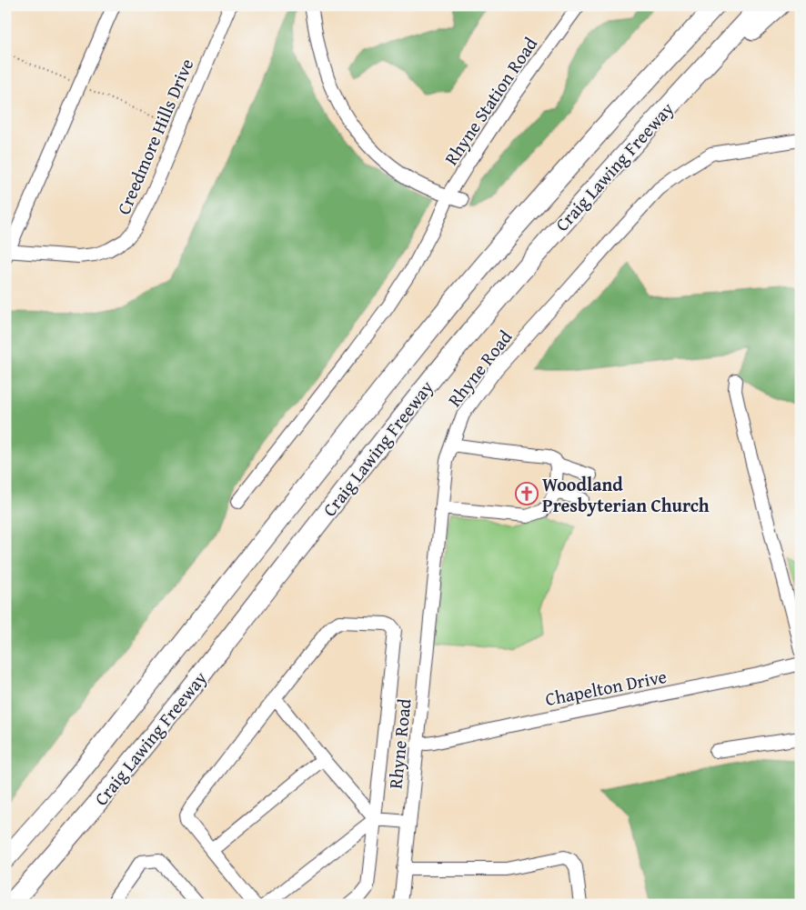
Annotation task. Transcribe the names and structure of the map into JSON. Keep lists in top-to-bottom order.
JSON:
{
  "streets": {
    "highway": ["Craig Lawing Freeway"],
    "street": [
      "Rhyne Station Road",
      "Creedmore Hills Drive",
      "Rhyne Road",
      "Chapelton Drive"
    ]
  },
  "crossings": [
    ["Rhyne Road", "Chapelton Drive"]
  ],
  "places": {
    "church": ["Woodland Presbyterian Church"]
  }
}
